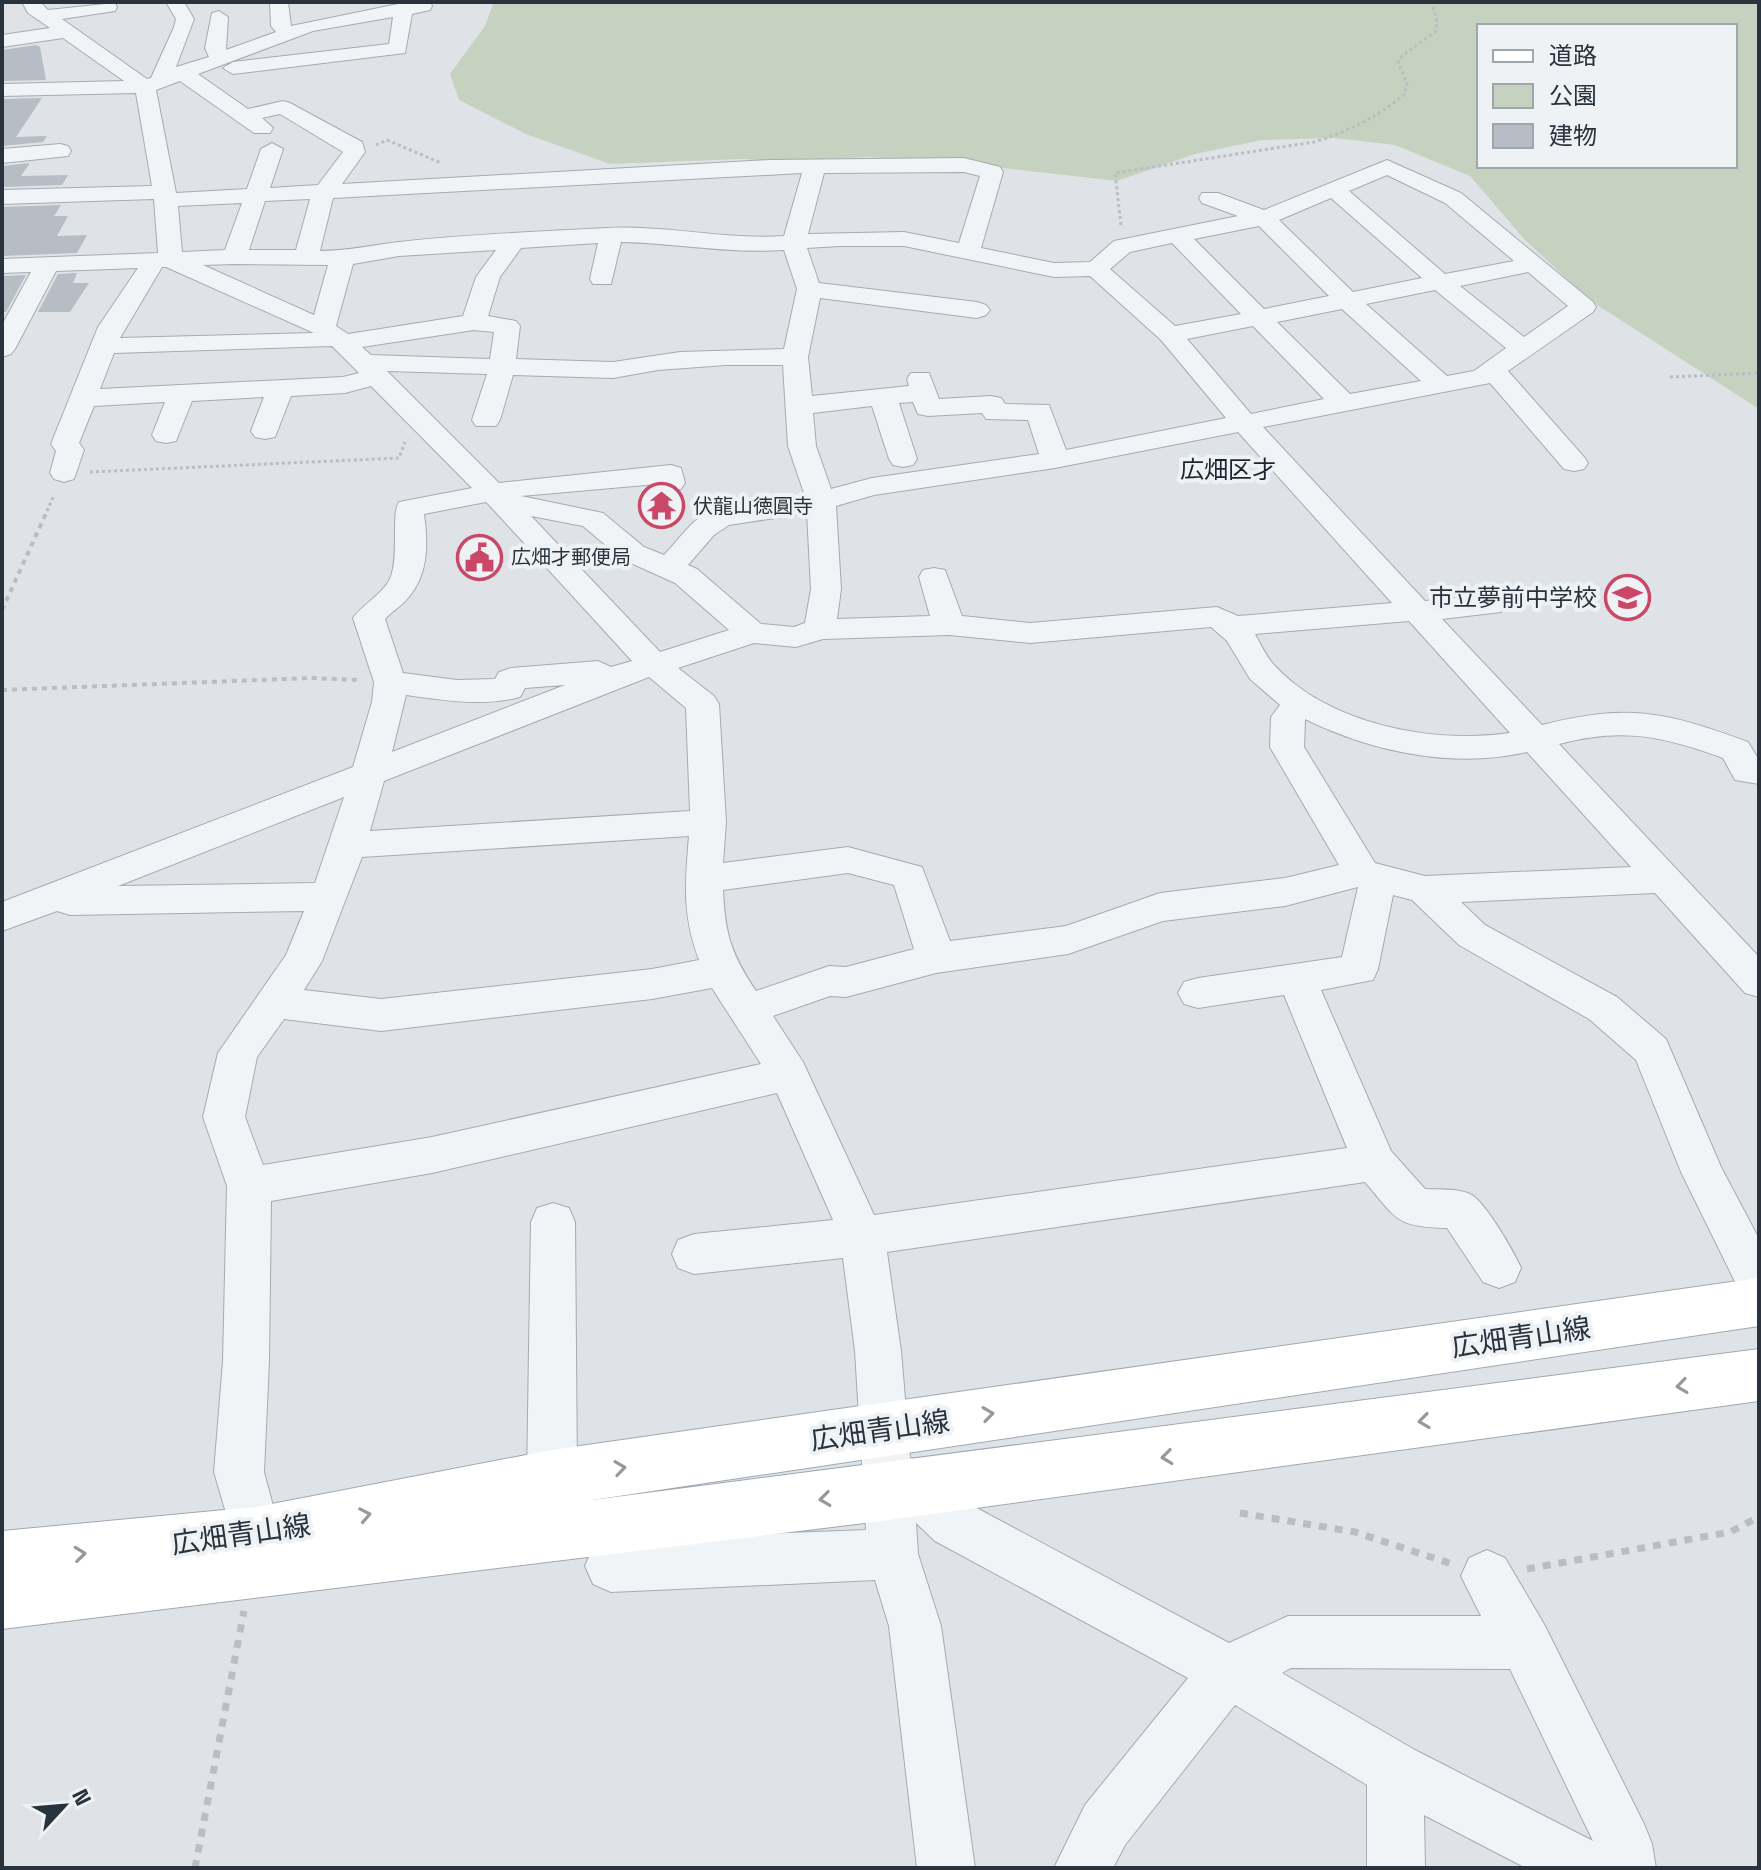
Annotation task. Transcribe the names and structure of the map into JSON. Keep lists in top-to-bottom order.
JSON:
{
  "streets": {
    "main road": ["広畑青山線"]
  },
  "districts": ["広畑区才"],
  "places": {
    "temple": ["伏龍山徳圓寺"],
    "public building": ["広畑才郵便局"],
    "school or university": ["市立夢前中学校"]
  },
  "legend": ["道路", "公園", "建物"],
  "north": "top right"
}
